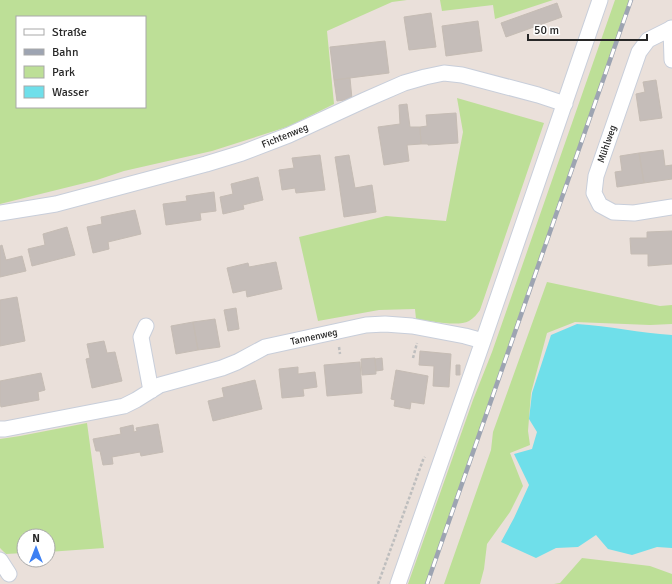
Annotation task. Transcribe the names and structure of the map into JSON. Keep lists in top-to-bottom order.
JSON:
{
  "streets": {
    "street": ["Fichtenweg", "Mühlweg", "Tannenweg"]
  },
  "legend": [
    "Straße",
    "Bahn",
    "Park",
    "Wasser"
  ],
  "scale_bar": "50 m",
  "north": "top"
}
